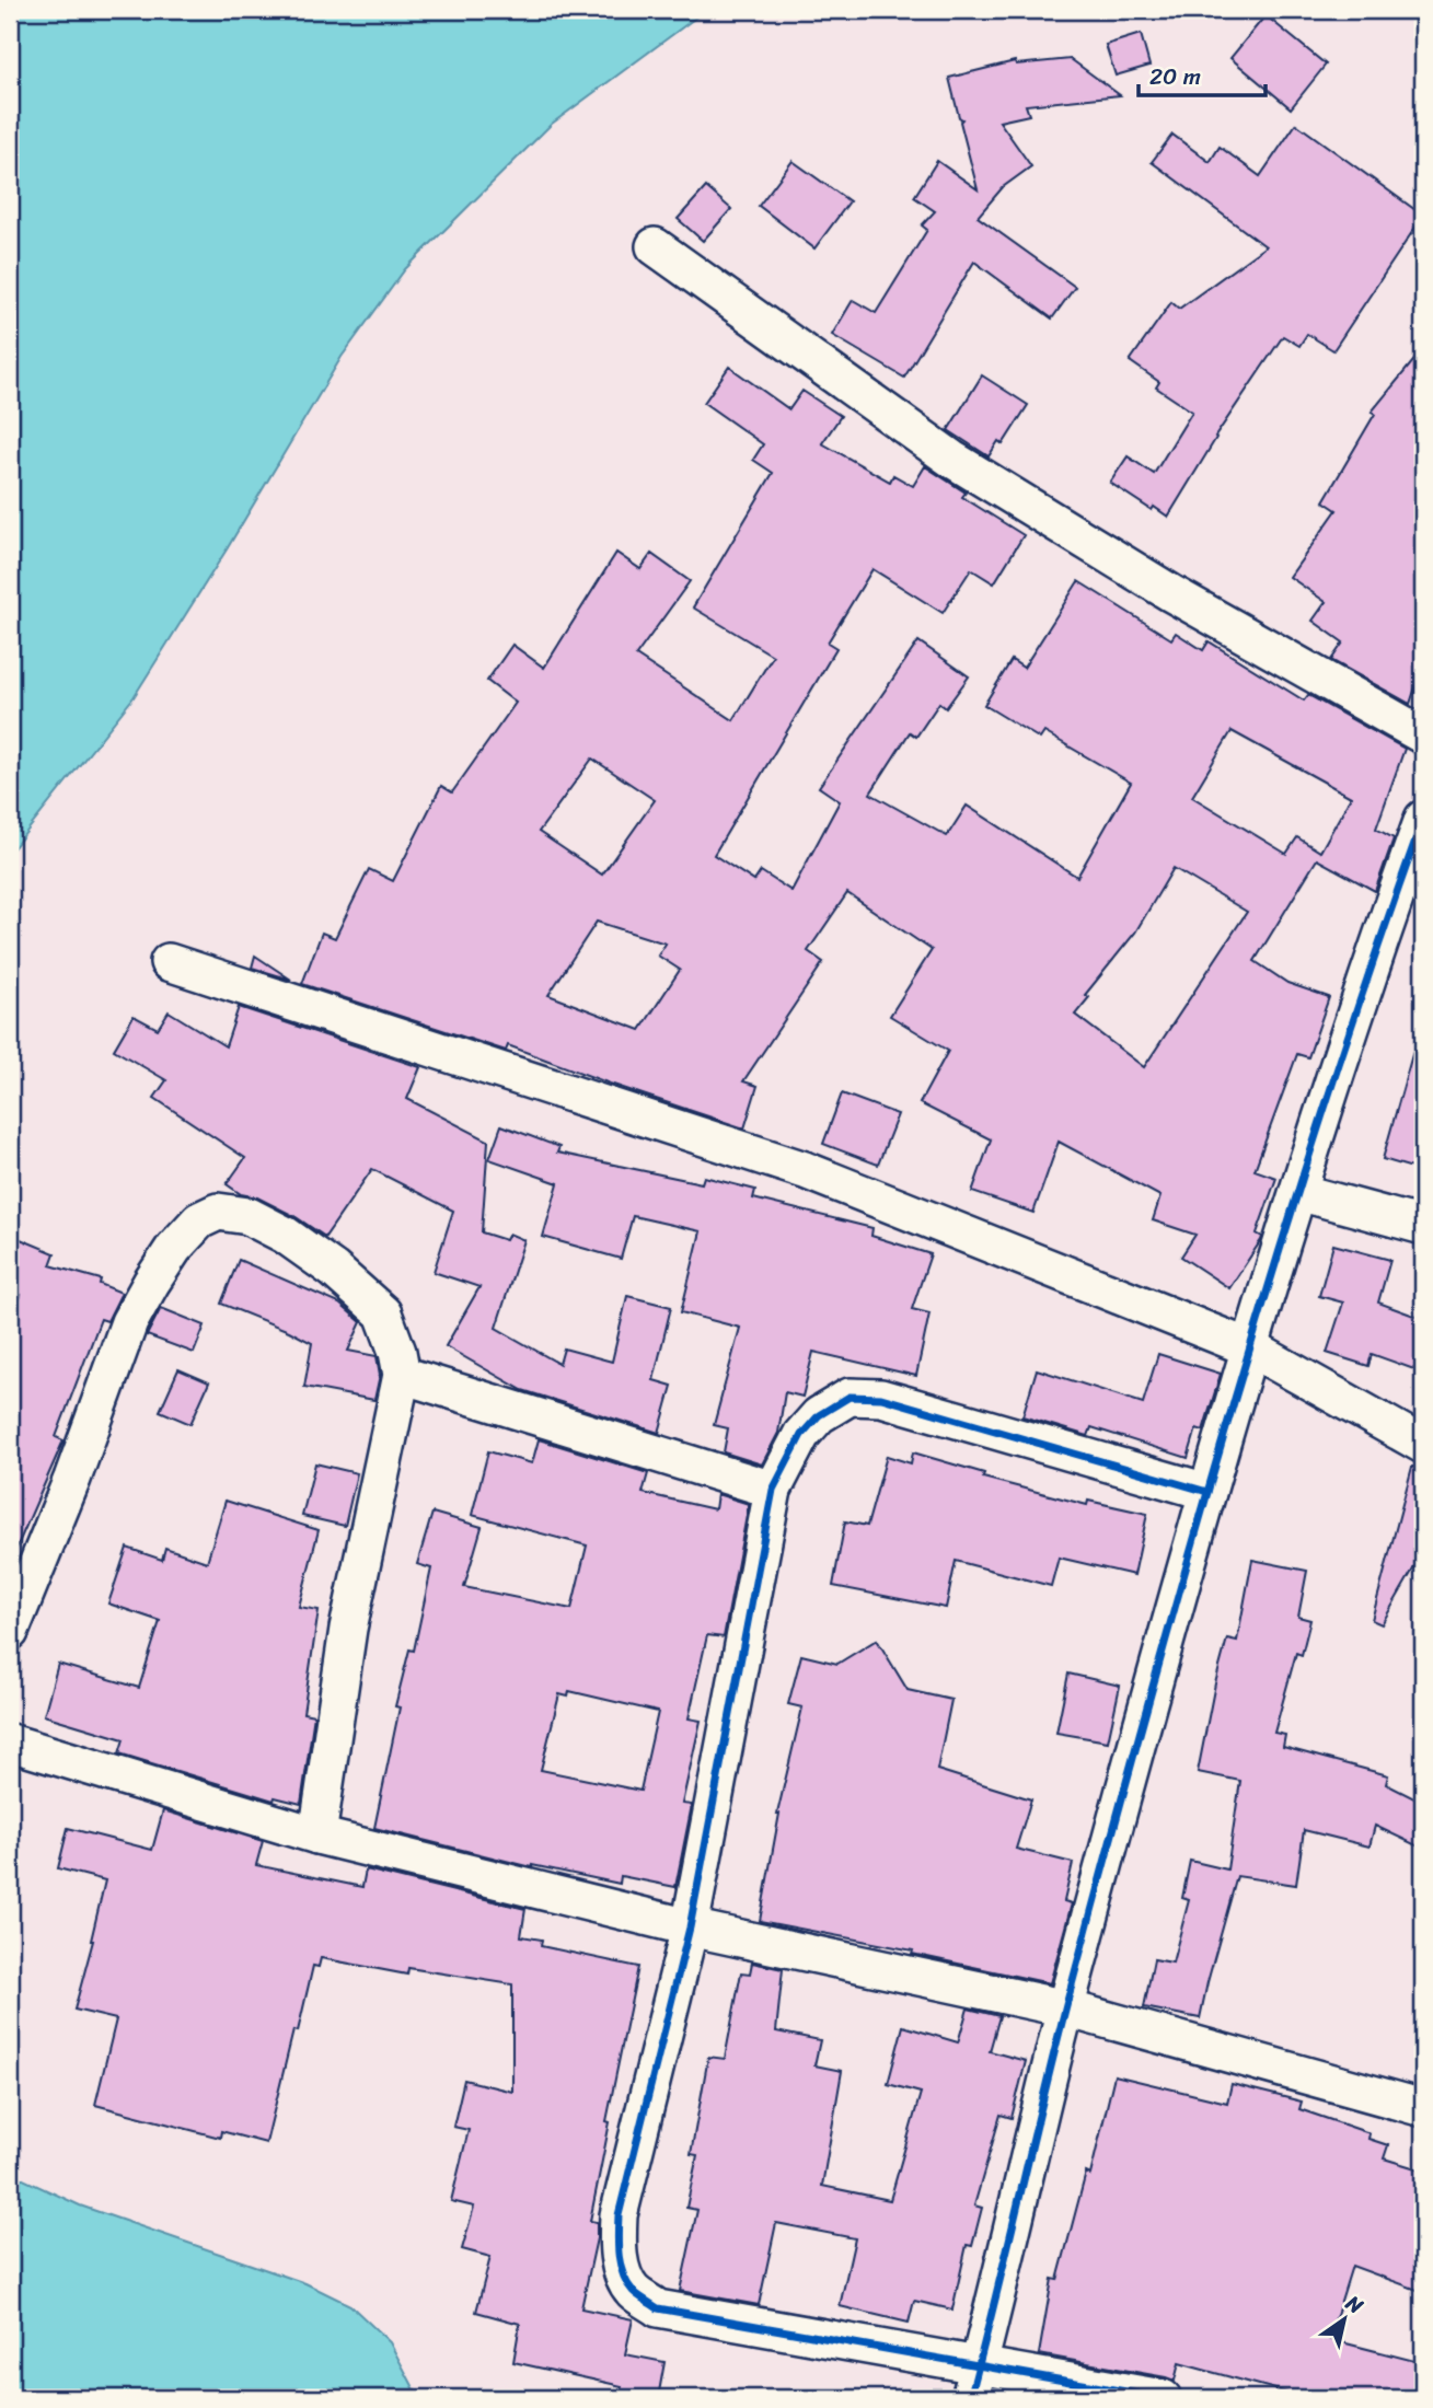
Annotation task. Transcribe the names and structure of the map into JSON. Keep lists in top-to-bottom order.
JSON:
{
  "scale_bar": "20 m",
  "north": "top right"
}
